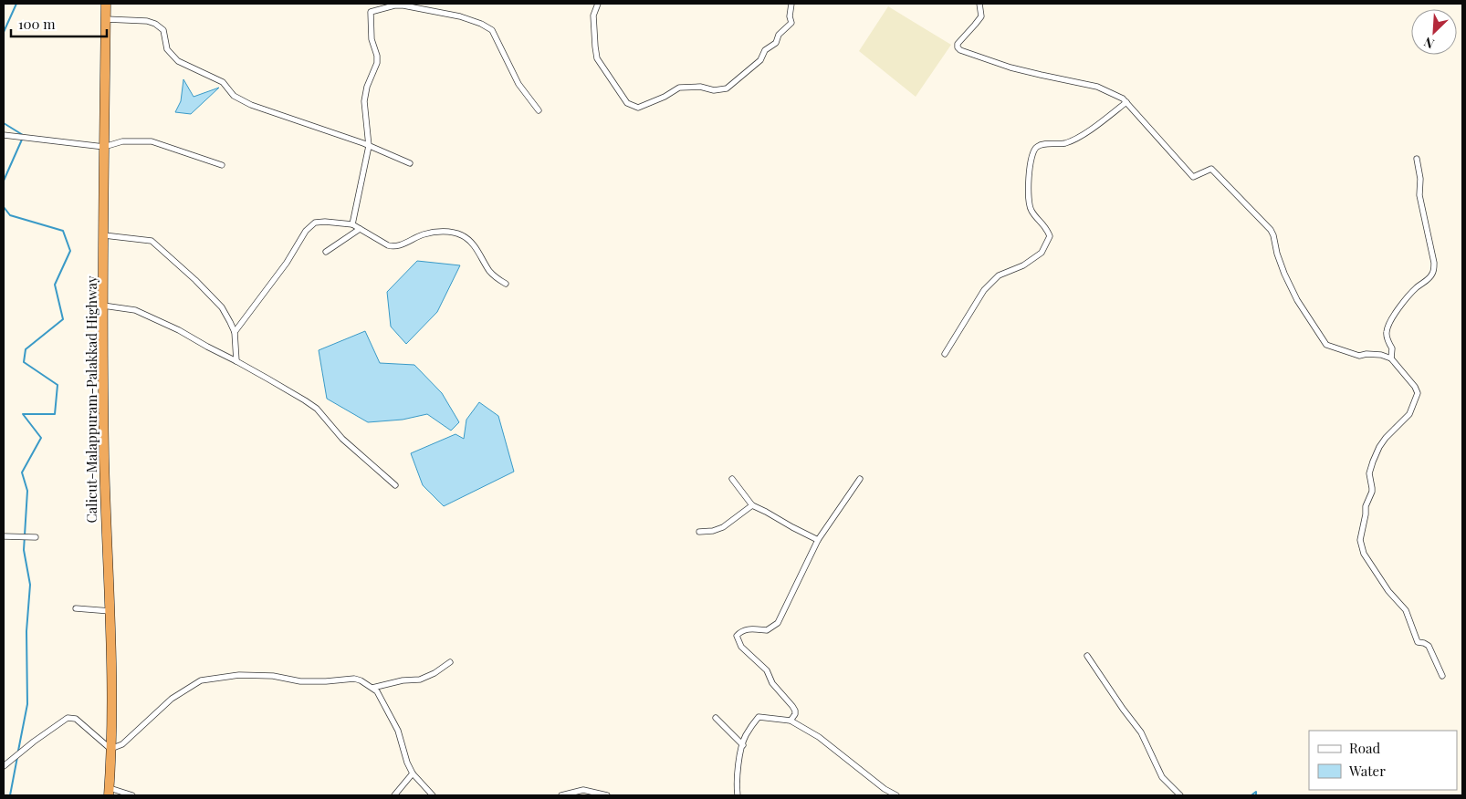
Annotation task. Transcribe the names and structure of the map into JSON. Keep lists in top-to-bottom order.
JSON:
{
  "streets": {
    "highway": ["Calicut-Malappuram-Palakkad Highway"]
  },
  "legend": ["Road", "Water"],
  "scale_bar": "100 m",
  "north": "bottom left"
}
